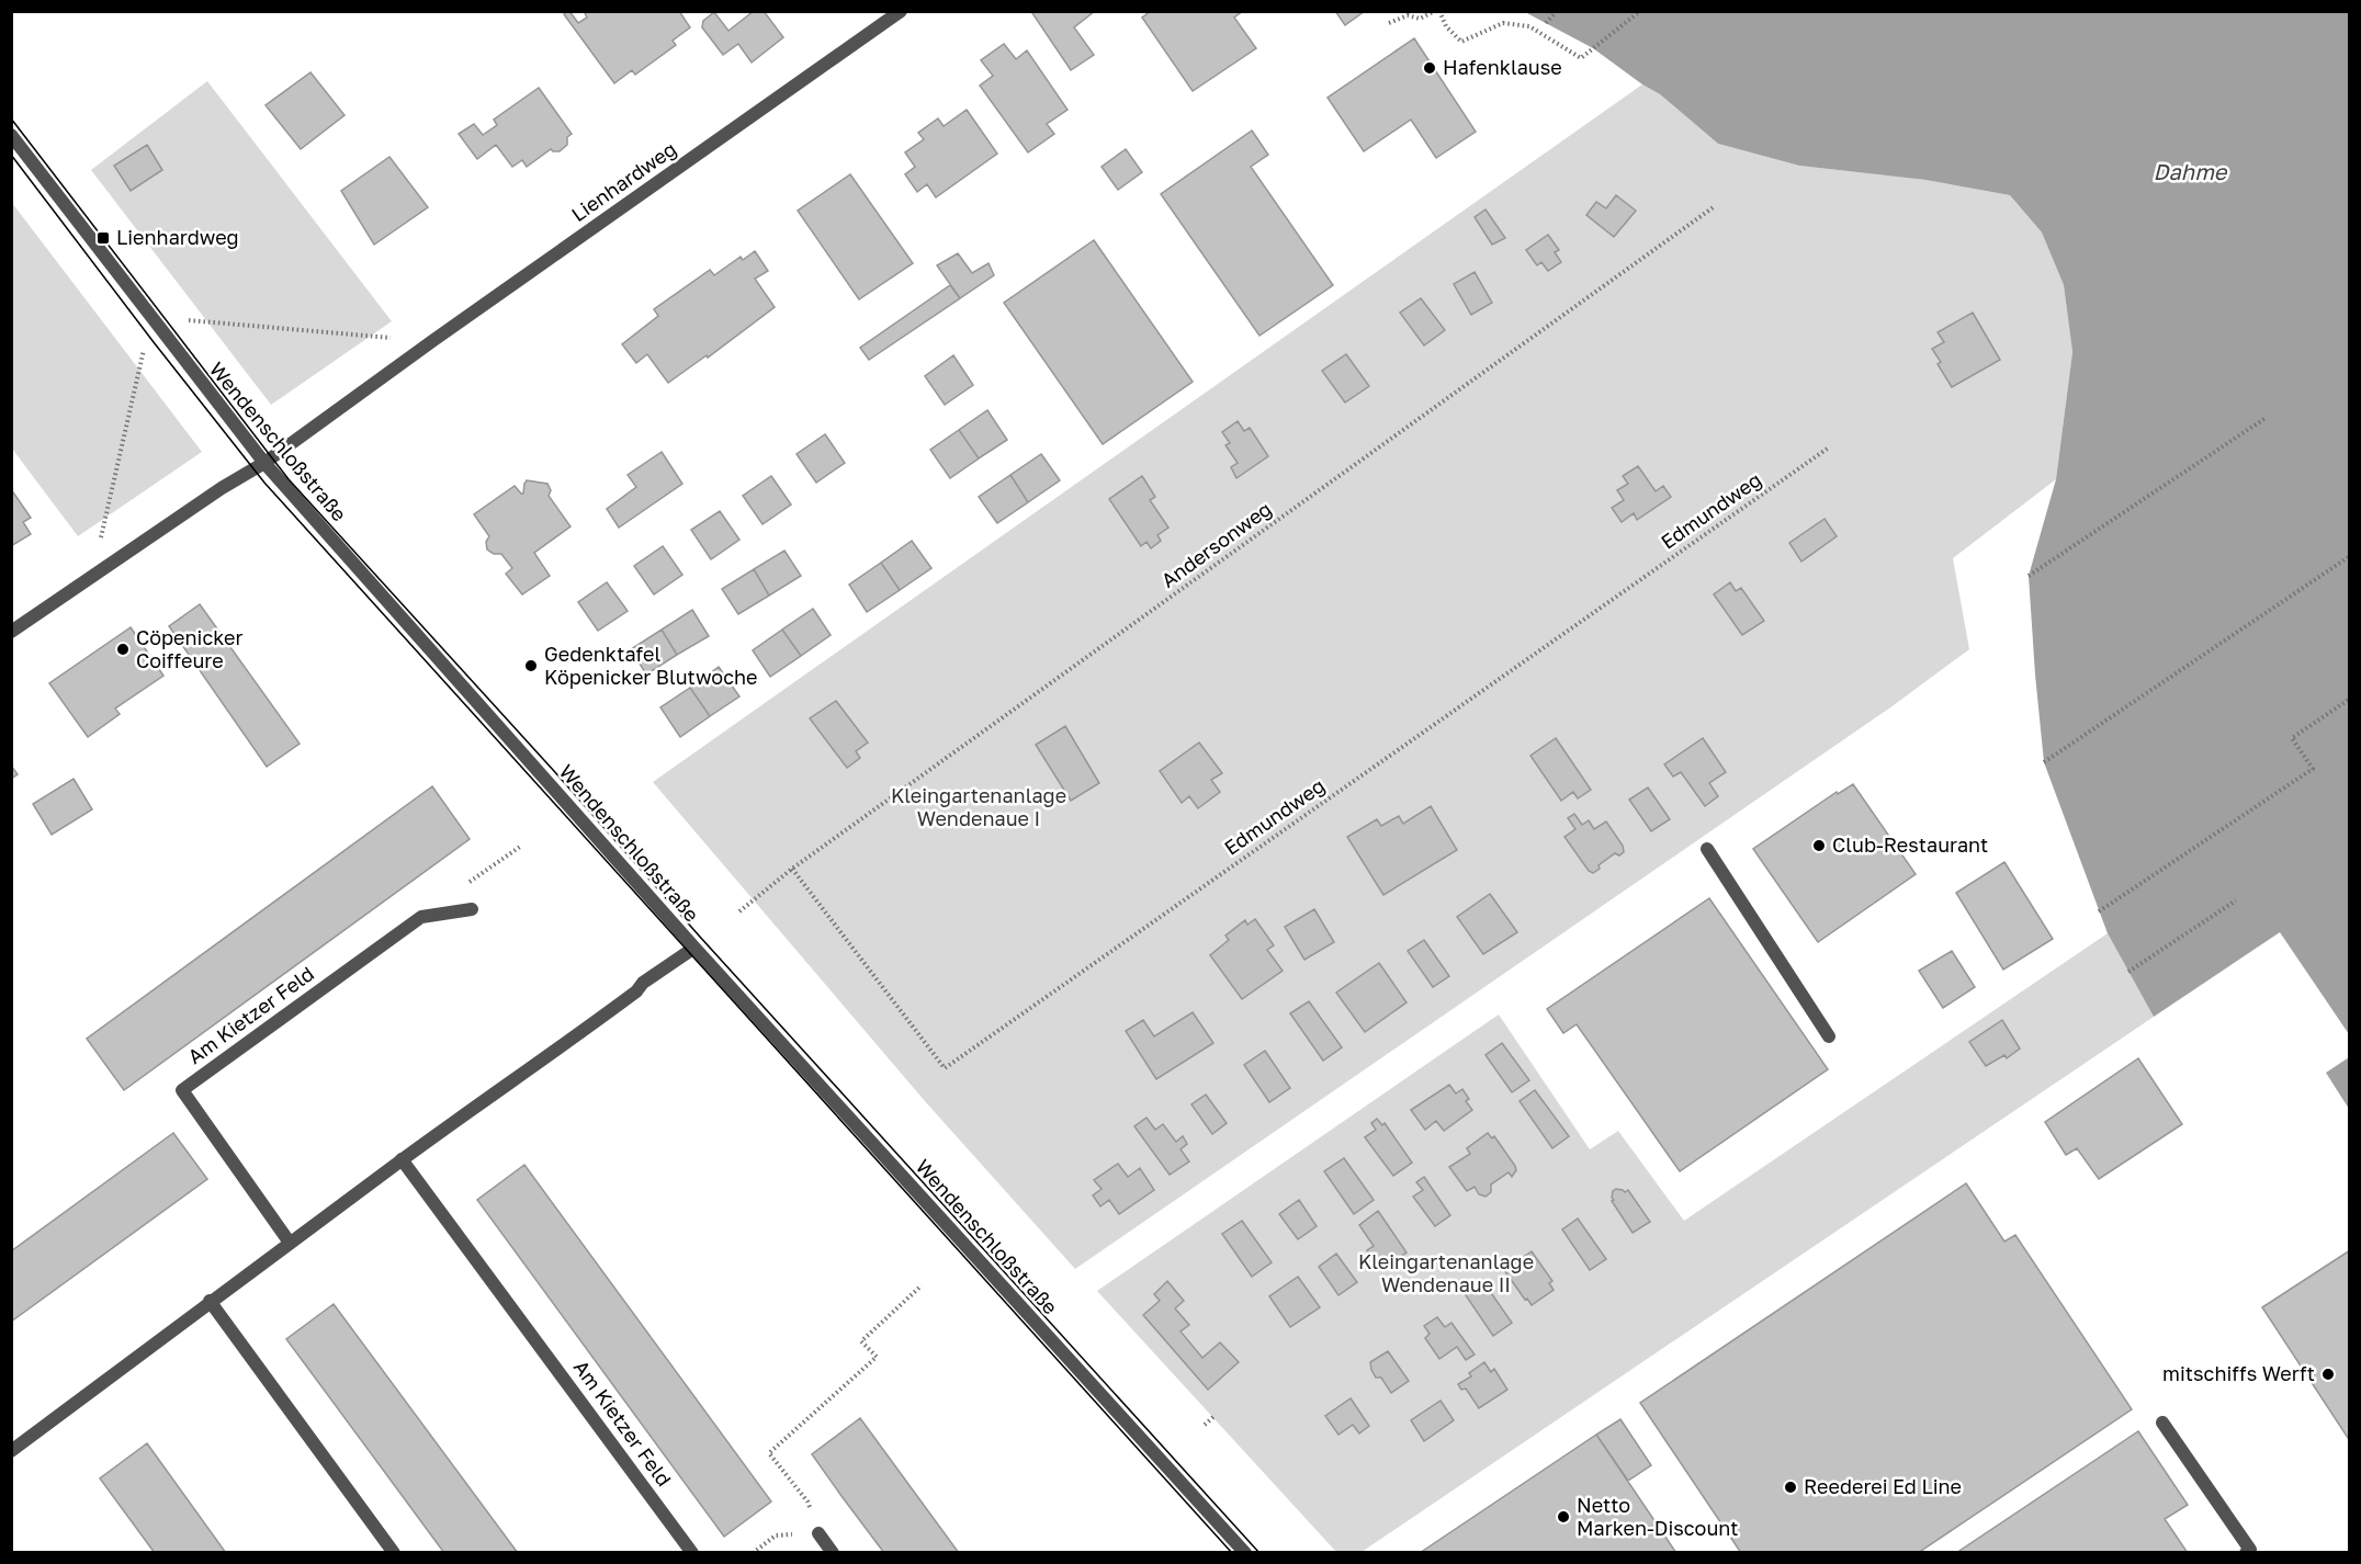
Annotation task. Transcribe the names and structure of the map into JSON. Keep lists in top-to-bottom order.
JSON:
{
  "streets": {
    "street": ["Lienhardweg", "Wendenschloßstraße", "Am Kietzer Feld"],
    "path": ["Edmundweg", "Andersonweg"]
  },
  "crossings": [
    ["Lienhardweg", "Wendenschloßstraße"],
    ["Edmundweg", "Andersonweg"]
  ],
  "water": ["Dahme"],
  "parks": ["Kleingartenanlage Wendenaue I", "Kleingartenanlage Wendenaue II"],
  "places": {
    "other": [
      "Hafenklause",
      "Cöpenicker Coiffeure",
      "Gedenktafel Köpenicker Blutwoche",
      "Club-Restaurant",
      "mitschiffs Werft",
      "Reederei Ed Line",
      "Netto Marken-Discount"
    ],
    "transit": ["Lienhardweg"]
  }
}
